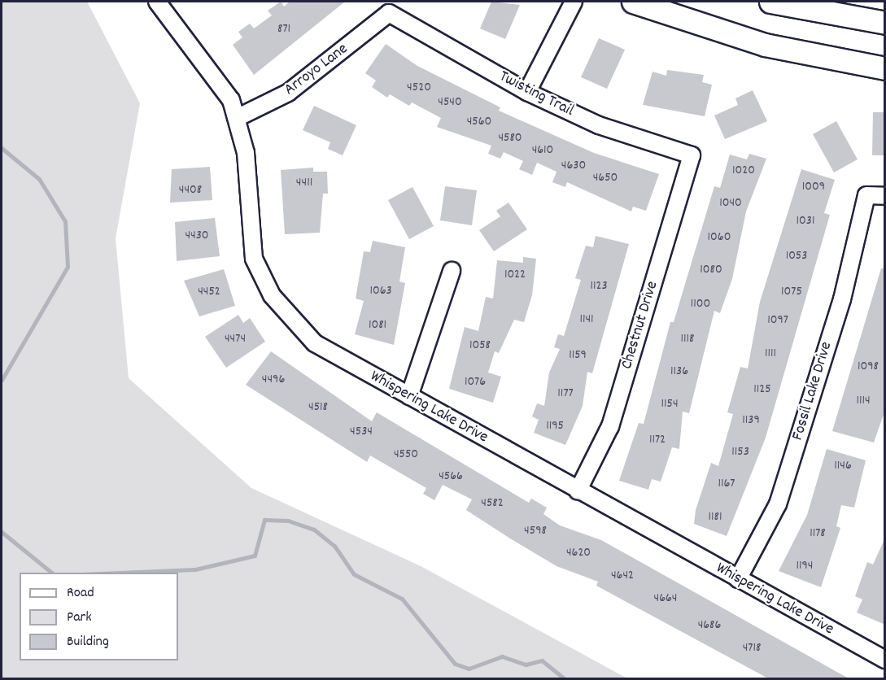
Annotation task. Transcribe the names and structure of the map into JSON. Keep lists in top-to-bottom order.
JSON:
{
  "streets": {
    "street": [
      "Arroyo Lane",
      "Twisting Trail",
      "Chestnut Drive",
      "Fossil Lake Drive",
      "Whispering Lake Drive"
    ]
  },
  "crossings": [
    ["Arroyo Lane", "Twisting Trail"],
    ["Arroyo Lane", "Whispering Lake Drive"],
    ["Twisting Trail", "Chestnut Drive"],
    ["Chestnut Drive", "Whispering Lake Drive"],
    ["Fossil Lake Drive", "Whispering Lake Drive"]
  ],
  "house_numbers": [
    "871",
    "4520",
    "4540",
    "4560",
    "4580",
    "4610",
    "4630",
    "1020",
    "4650",
    "4411",
    "1009",
    "4408",
    "1040",
    "1031",
    "4430",
    "1060",
    "1053",
    "1080",
    "1022",
    "1123",
    "1063",
    "4452",
    "1075",
    "1100",
    "1141",
    "1097",
    "1081",
    "4474",
    "1118",
    "1058",
    "1111",
    "1159",
    "1098",
    "1136",
    "4496",
    "1076",
    "1125",
    "1177",
    "1114",
    "1154",
    "4518",
    "1139",
    "1195",
    "4534",
    "1172",
    "1153",
    "4550",
    "1146",
    "4566",
    "1167",
    "4582",
    "1181",
    "4598",
    "1178",
    "4620",
    "1194",
    "4642",
    "4664",
    "4686",
    "4718"
  ],
  "legend": ["Road", "Park", "Building"]
}
